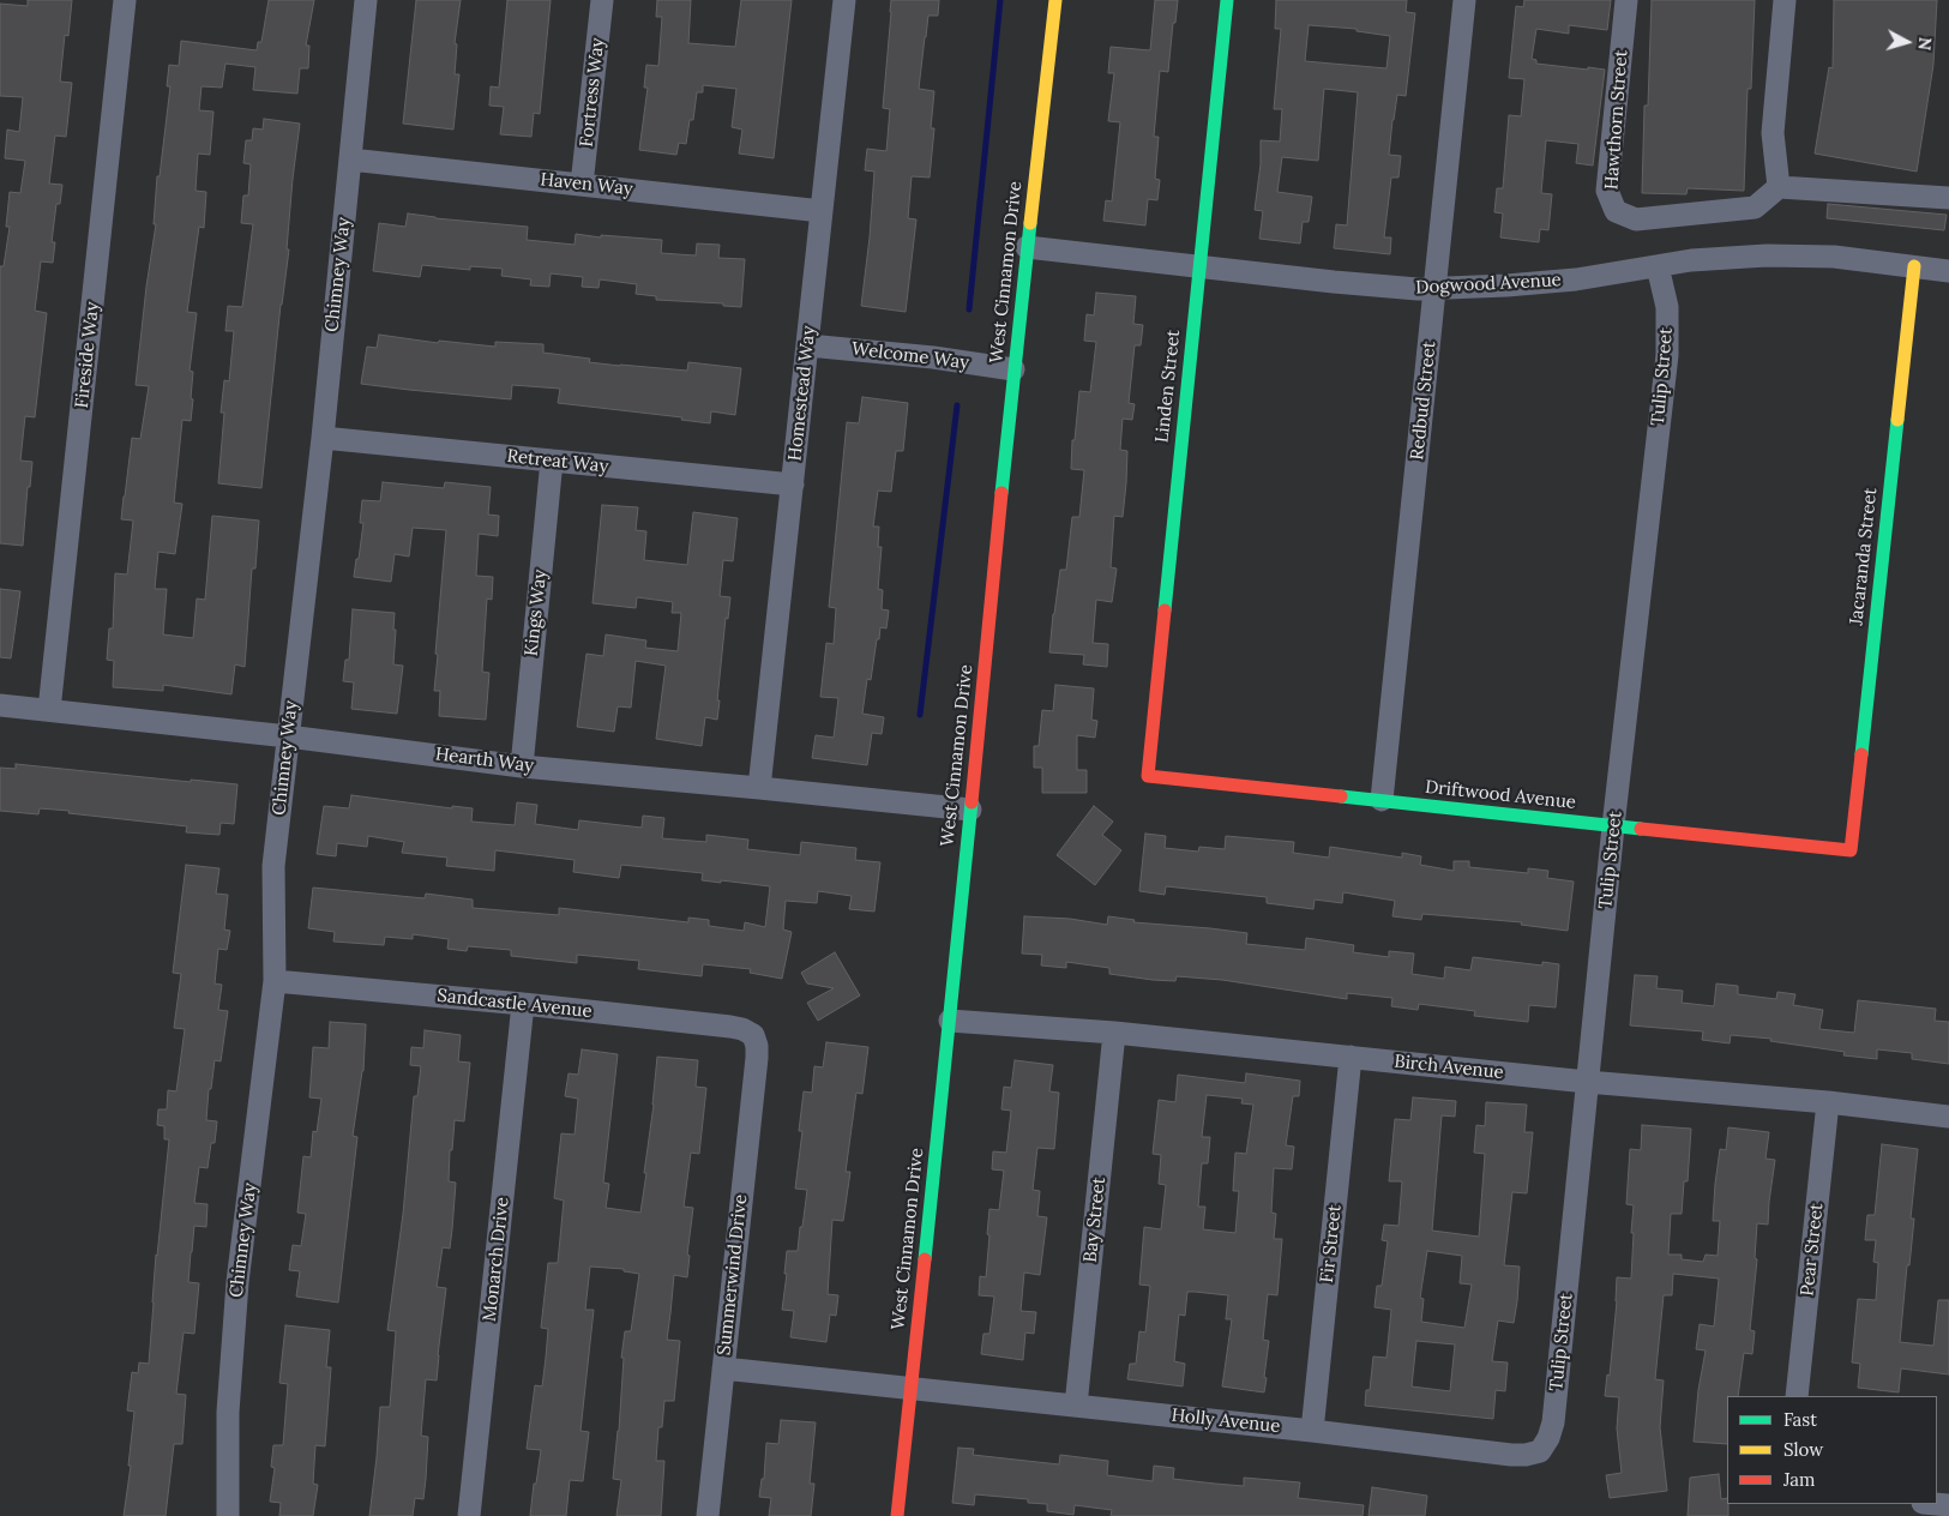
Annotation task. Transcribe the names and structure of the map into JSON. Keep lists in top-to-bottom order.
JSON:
{
  "streets": {
    "street": [
      "Fortress Way",
      "Hawthorn Street",
      "Haven Way",
      "West Cinnamon Drive",
      "Chimney Way",
      "Dogwood Avenue",
      "Fireside Way",
      "Welcome Way",
      "Tulip Street",
      "Linden Street",
      "Homestead Way",
      "Redbud Street",
      "Retreat Way",
      "Jacaranda Street",
      "Kings Way",
      "Hearth Way",
      "Driftwood Avenue",
      "Sandcastle Avenue",
      "Birch Avenue",
      "Bay Street",
      "Fir Street",
      "Pear Street",
      "Monarch Drive",
      "Summerwind Drive",
      "Holly Avenue"
    ]
  },
  "crossings": [
    ["Fortress Way", "Haven Way"],
    ["Haven Way", "Chimney Way"],
    ["Haven Way", "Homestead Way"],
    ["West Cinnamon Drive", "Dogwood Avenue"],
    ["West Cinnamon Drive", "Welcome Way"],
    ["West Cinnamon Drive", "Hearth Way"],
    ["West Cinnamon Drive", "Birch Avenue"],
    ["West Cinnamon Drive", "Holly Avenue"],
    ["Chimney Way", "Retreat Way"],
    ["Chimney Way", "Hearth Way"],
    ["Chimney Way", "Sandcastle Avenue"],
    ["Dogwood Avenue", "Tulip Street"],
    ["Dogwood Avenue", "Linden Street"],
    ["Dogwood Avenue", "Redbud Street"],
    ["Dogwood Avenue", "Jacaranda Street"],
    ["Fireside Way", "Hearth Way"],
    ["Welcome Way", "Homestead Way"],
    ["Tulip Street", "Driftwood Avenue"],
    ["Tulip Street", "Birch Avenue"],
    ["Tulip Street", "Holly Avenue"],
    ["Linden Street", "Driftwood Avenue"],
    ["Homestead Way", "Retreat Way"],
    ["Homestead Way", "Hearth Way"],
    ["Redbud Street", "Driftwood Avenue"],
    ["Retreat Way", "Kings Way"],
    ["Jacaranda Street", "Driftwood Avenue"],
    ["Kings Way", "Hearth Way"],
    ["Sandcastle Avenue", "Monarch Drive"],
    ["Sandcastle Avenue", "Summerwind Drive"],
    ["Birch Avenue", "Bay Street"],
    ["Birch Avenue", "Fir Street"],
    ["Birch Avenue", "Pear Street"],
    ["Bay Street", "Holly Avenue"],
    ["Fir Street", "Holly Avenue"],
    ["Summerwind Drive", "Holly Avenue"]
  ],
  "legend": ["Fast", "Slow", "Jam"],
  "north": "right"
}
